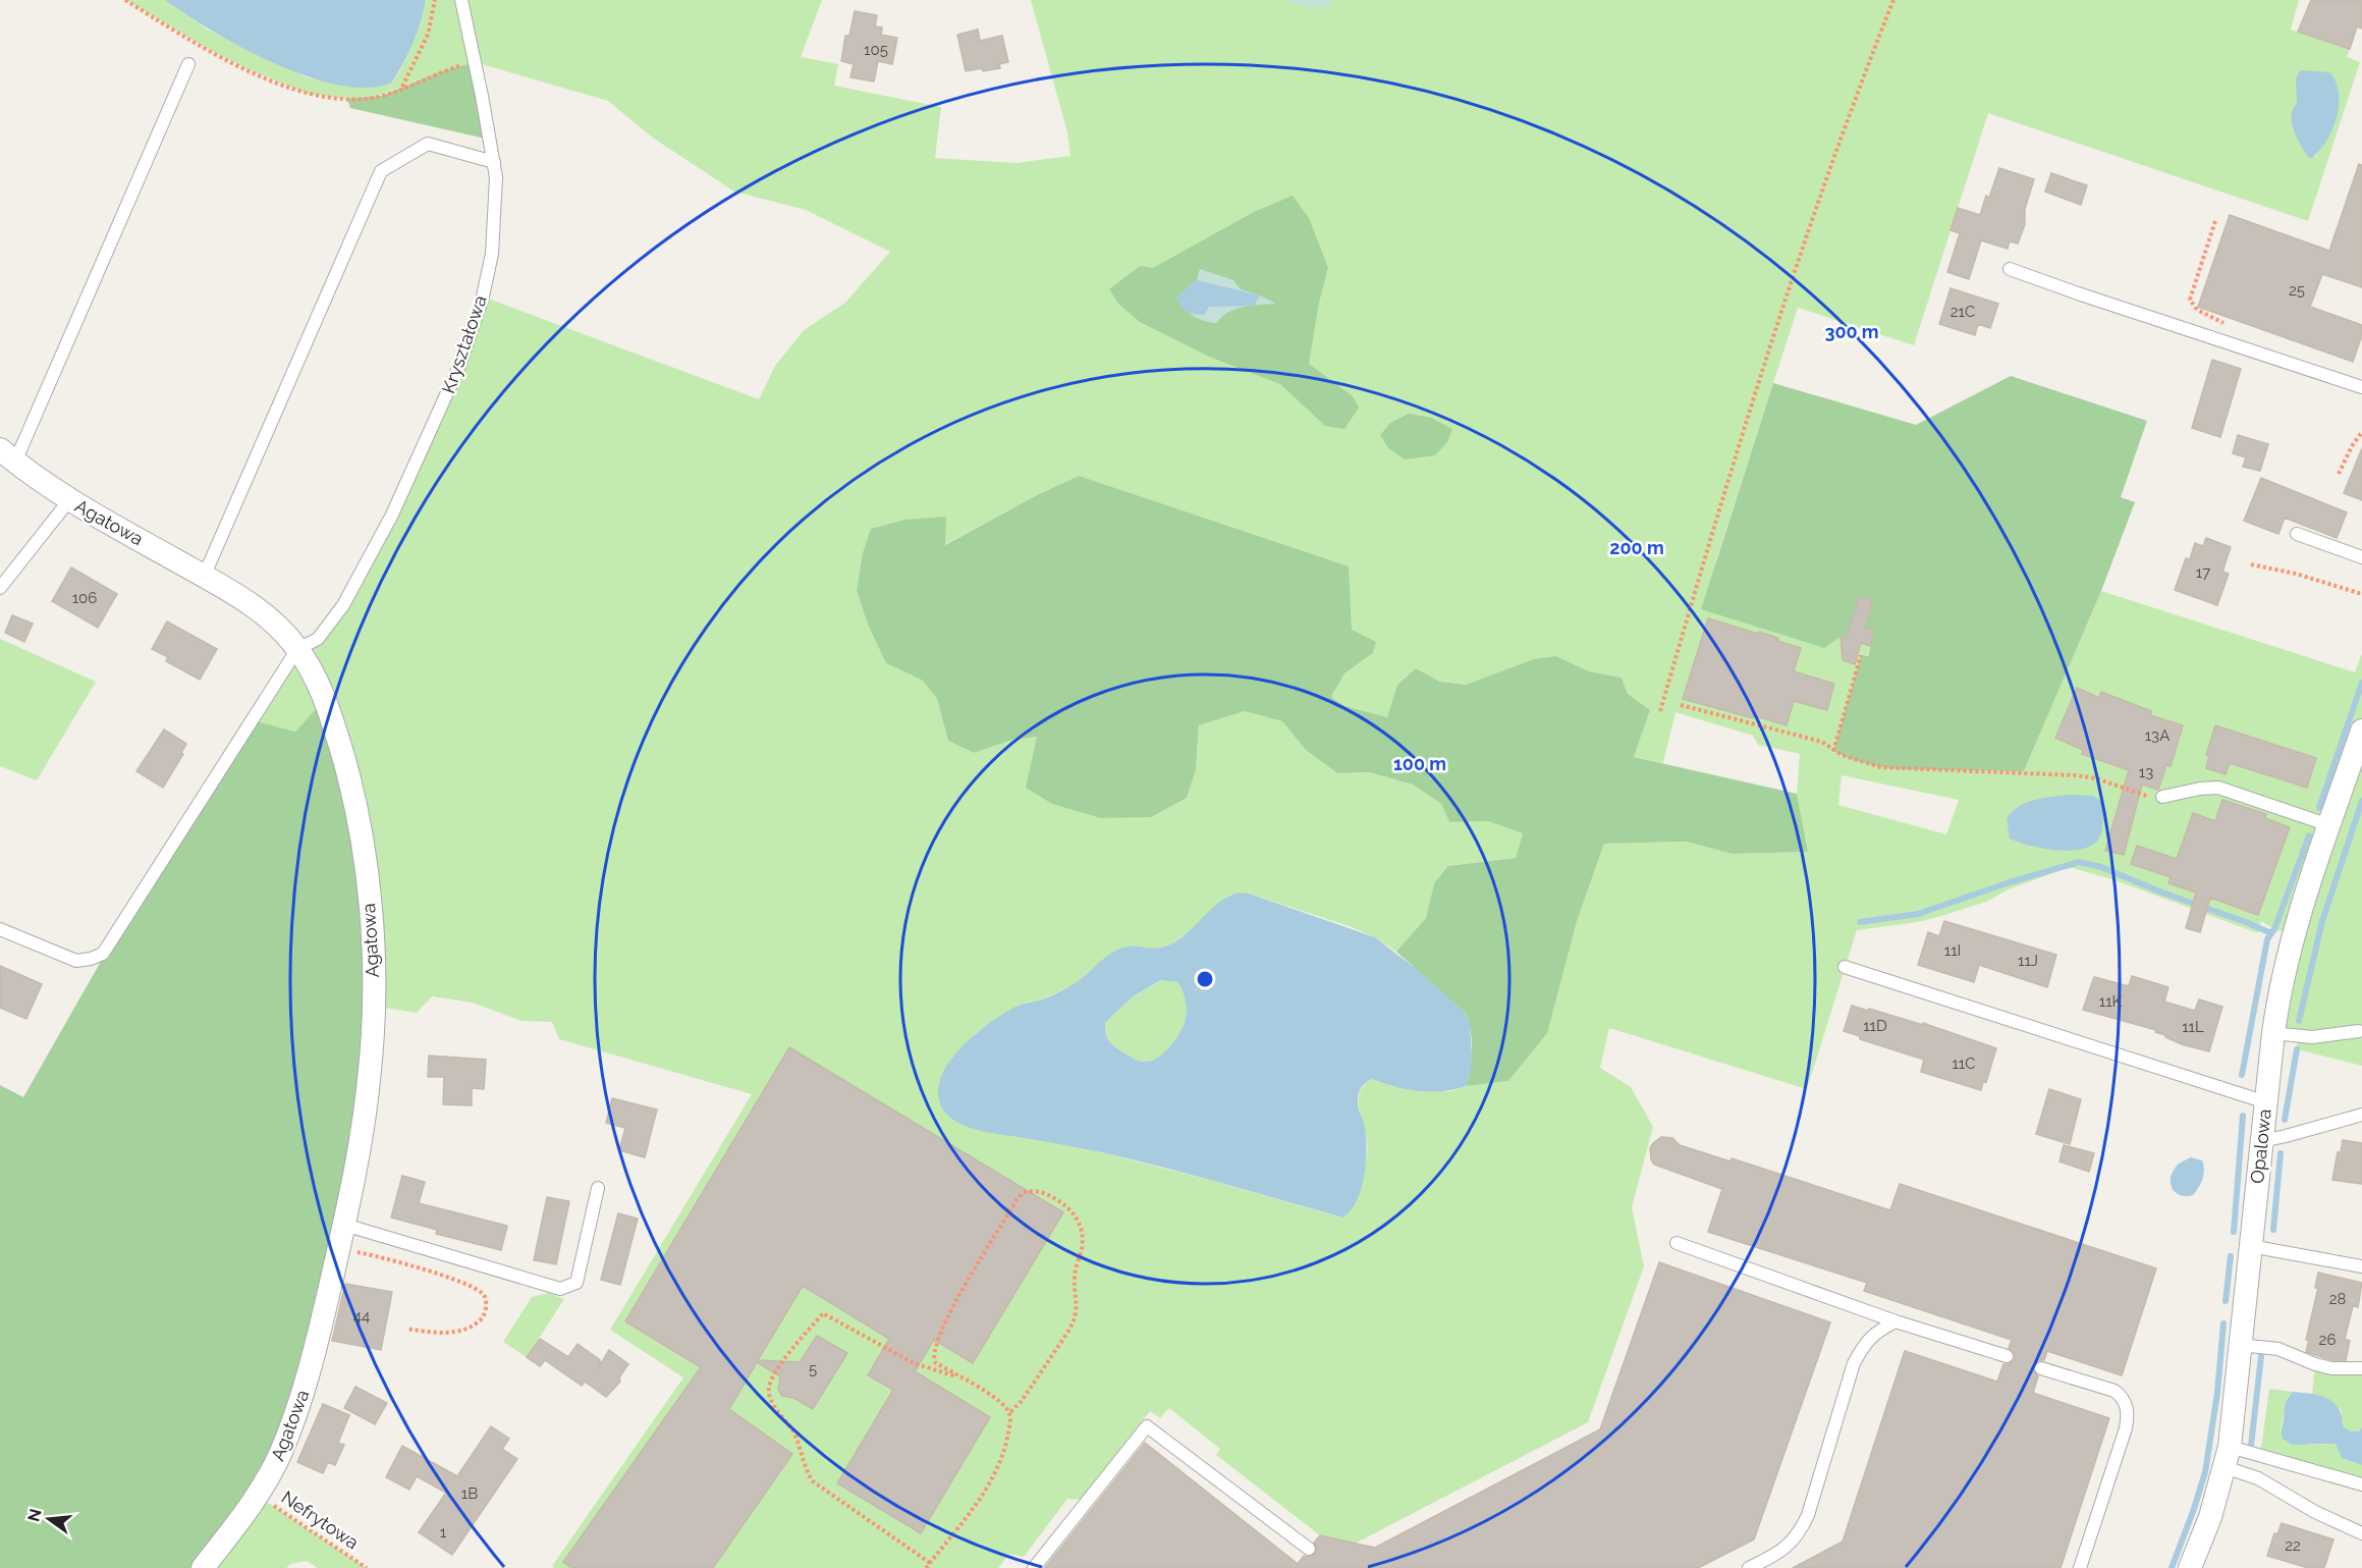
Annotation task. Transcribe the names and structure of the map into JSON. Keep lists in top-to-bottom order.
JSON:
{
  "streets": {
    "street": ["Agatowa", "Opalowa"],
    "lane": ["Kryształowa"],
    "path": ["Nefrytowa"]
  },
  "crossings": [
    ["Kryształowa", "Agatowa"],
    ["Agatowa", "Nefrytowa"]
  ],
  "house_numbers": [
    "105",
    "25",
    "21C",
    "17",
    "106",
    "13A",
    "13",
    "11I",
    "11J",
    "11K",
    "11D",
    "11L",
    "11C",
    "28",
    "44",
    "26",
    "5",
    "1B",
    "1",
    "22"
  ],
  "north": "left",
  "rings": ["300 m", "200 m", "100 m"]
}
